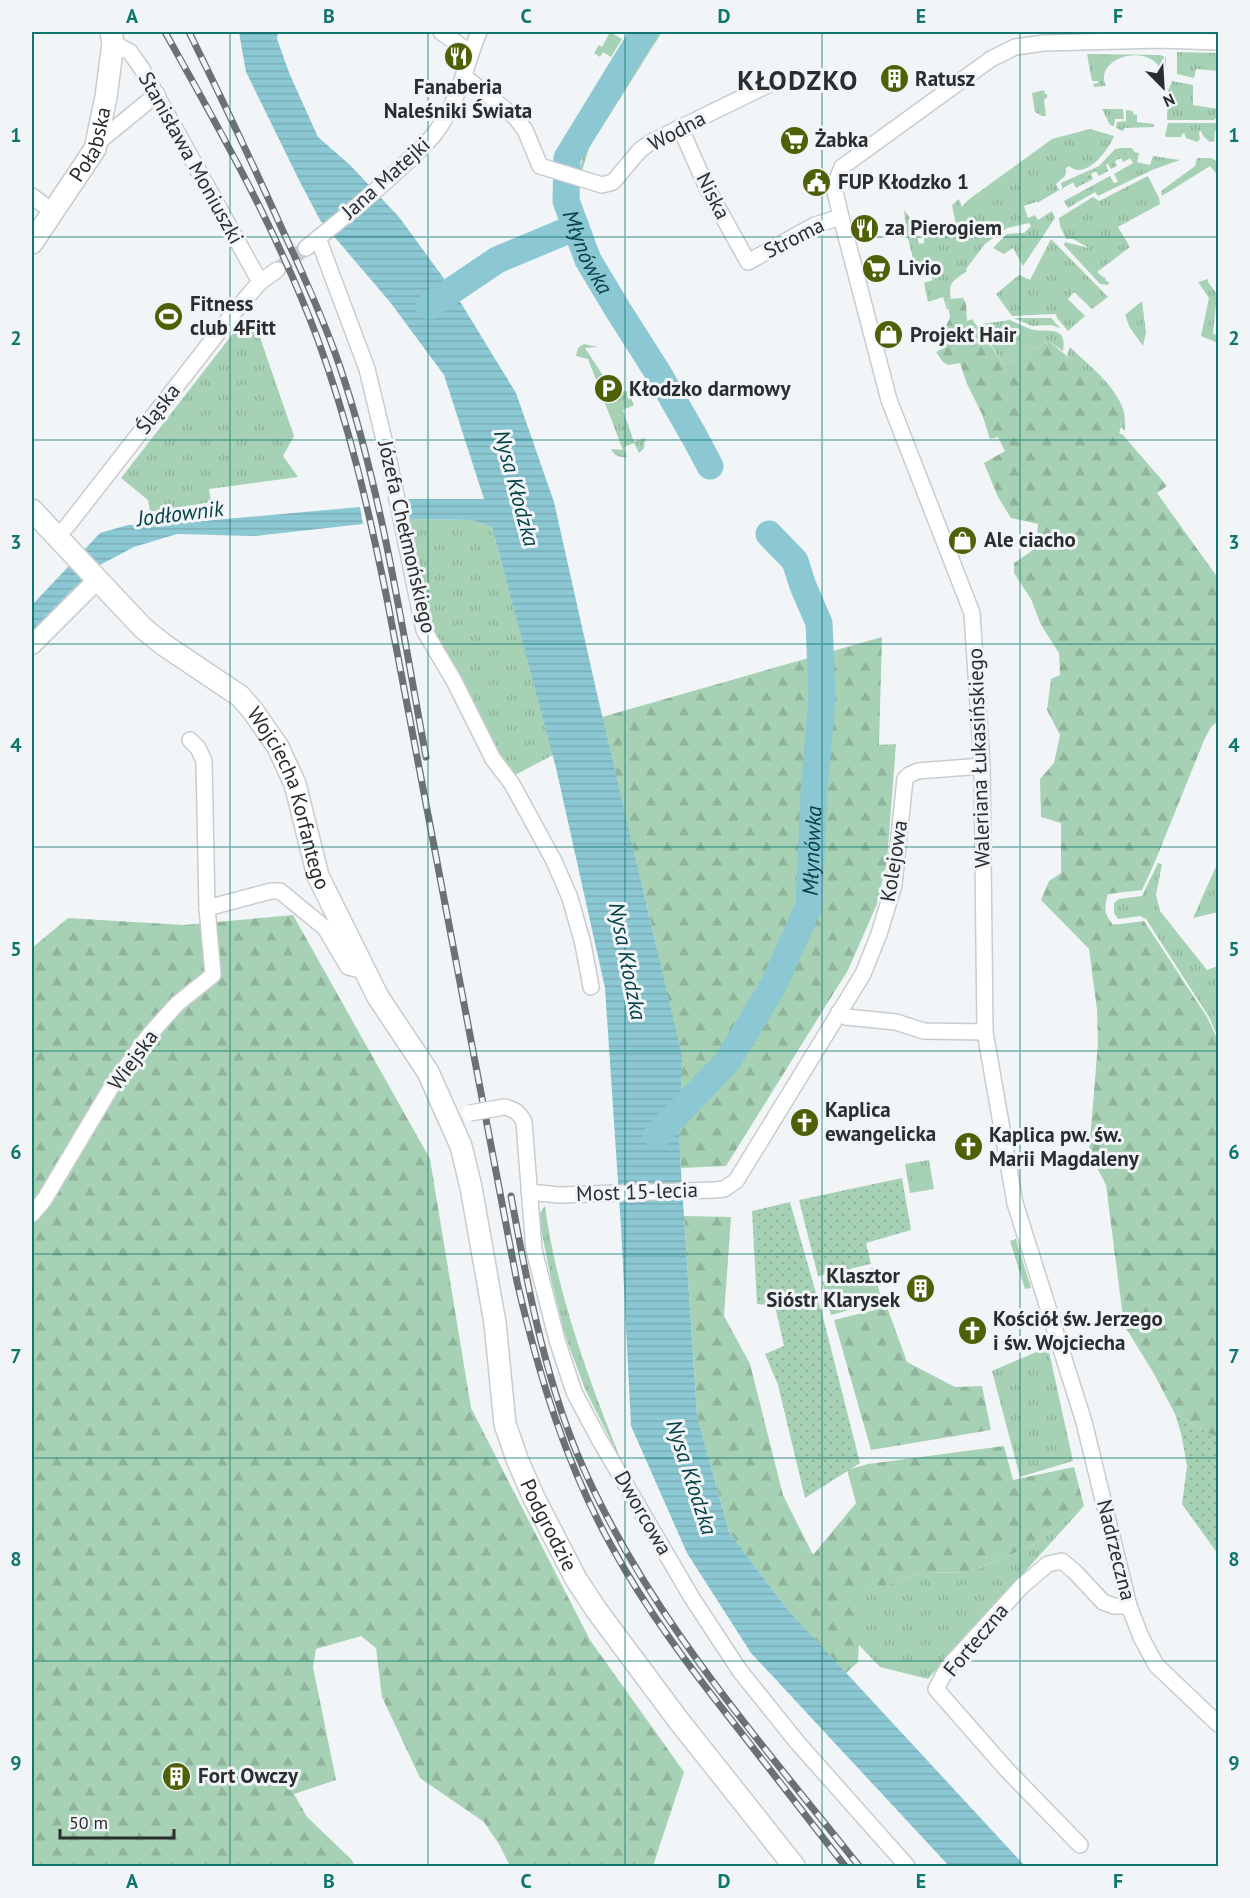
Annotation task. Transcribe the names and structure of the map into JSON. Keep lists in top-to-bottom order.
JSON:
{
  "streets": {
    "main road": ["Połabska", "Wojciecha Korfantego", "Podgrodzie"],
    "street": [
      "Wodna",
      "Stanisława Moniuszki",
      "Jana Matejki",
      "Niska",
      "Stroma",
      "Śląska",
      "Józefa Chełmońskiego",
      "Waleriana Łukasińskiego",
      "Kolejowa",
      "Wiejska",
      "Most 15-lecia",
      "Dworcowa",
      "Nadrzeczna",
      "Forteczna"
    ]
  },
  "crossings": [
    ["Wodna", "Jana Matejki"],
    ["Wodna", "Niska"],
    ["Połabska", "Stanisława Moniuszki"],
    ["Stanisława Moniuszki", "Śląska"],
    ["Jana Matejki", "Józefa Chełmońskiego"],
    ["Niska", "Stroma"],
    ["Stroma", "Waleriana Łukasińskiego"],
    ["Śląska", "Wojciecha Korfantego"],
    ["Waleriana Łukasińskiego", "Kolejowa"],
    ["Waleriana Łukasińskiego", "Nadrzeczna"],
    ["Wojciecha Korfantego", "Dworcowa"],
    ["Wojciecha Korfantego", "Podgrodzie"],
    ["Kolejowa", "Most 15-lecia"],
    ["Most 15-lecia", "Dworcowa"],
    ["Dworcowa", "Podgrodzie"],
    ["Nadrzeczna", "Forteczna"]
  ],
  "districts": ["KŁODZKO"],
  "water": ["Młynówka", "Nysa Kłodzka", "Jodłownik"],
  "places": {
    "restaurant": ["Fanaberia Naleśniki Świata", "za Pierogiem"],
    "building": ["Ratusz", "Klasztor Sióstr Klarysek", "Fort Owczy"],
    "supermarket": ["Żabka", "Livio"],
    "public building": ["FUP Kłodzko 1"],
    "sports": ["Fitness club 4Fitt"],
    "shop": ["Projekt Hair", "Ale ciacho"],
    "parking": ["Kłodzko darmowy"],
    "church": ["Kaplica ewangelicka", "Kaplica pw. św. Marii Magdaleny", "Kościół św. Jerzego i św. Wojciecha"]
  },
  "scale_bar": "50 m",
  "north": "bottom right",
  "grid": {
    "columns": [
      "A",
      "B",
      "C",
      "D",
      "E",
      "F"
    ],
    "rows": [
      "1",
      "2",
      "3",
      "4",
      "5",
      "6",
      "7",
      "8",
      "9"
    ]
  }
}
